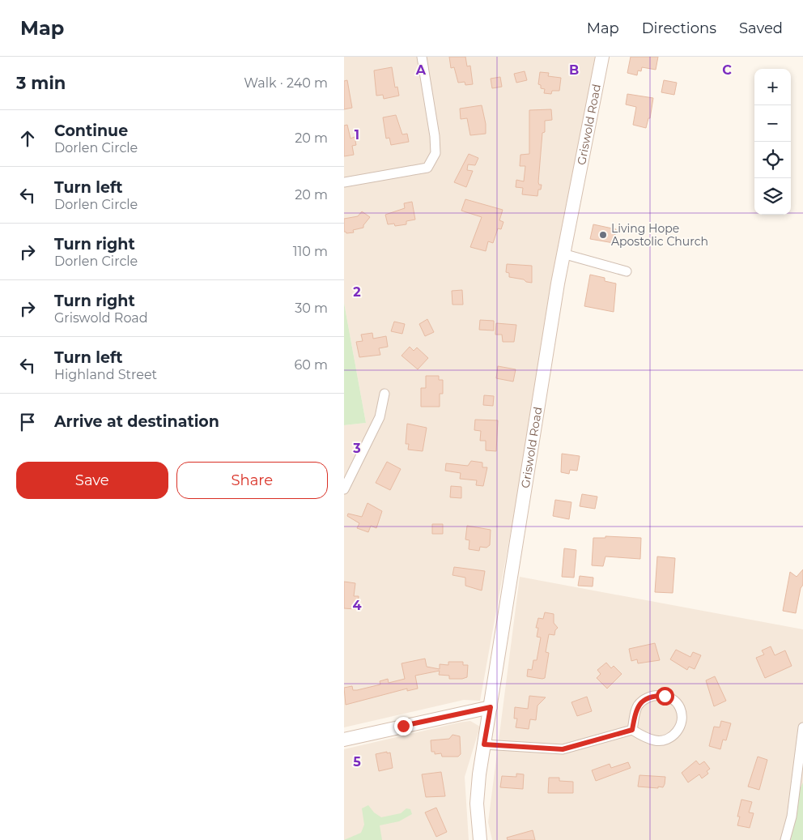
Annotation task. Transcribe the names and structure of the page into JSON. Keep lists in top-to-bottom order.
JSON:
{
  "streets": {
    "street": ["Griswold Road"]
  },
  "places": ["Living Hope Apostolic Church"],
  "page": {
    "header": "Map",
    "nav": ["Map", "Directions", "Saved"],
    "heading": ["3 min", "Walk · 240 m"],
    "map_buttons": ["+", "−"],
    "list": [
      ["Continue", "Dorlen Circle", "20 m"],
      ["Turn left", "Dorlen Circle", "20 m"],
      ["Turn right", "Dorlen Circle", "110 m"],
      ["Turn right", "Griswold Road", "30 m"],
      ["Turn left", "Highland Street", "60 m"],
      "Arrive at destination"
    ],
    "buttons": ["Save", "Share"]
  },
  "grid": {
    "columns": ["A", "B", "C"],
    "rows": [
      "1",
      "2",
      "3",
      "4",
      "5"
    ]
  }
}
